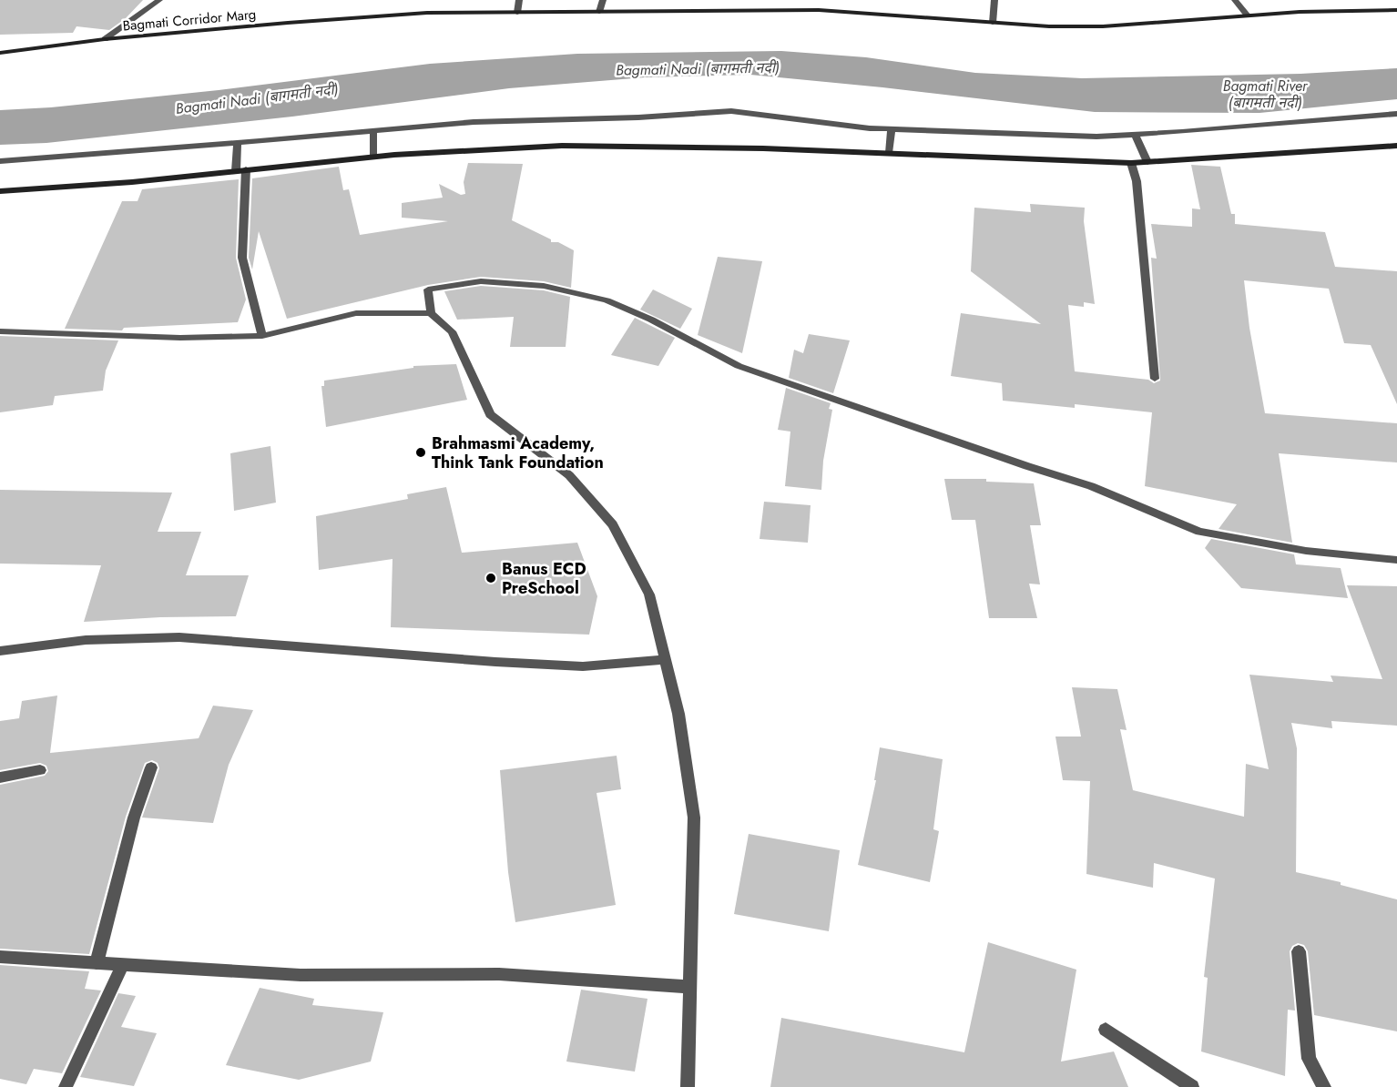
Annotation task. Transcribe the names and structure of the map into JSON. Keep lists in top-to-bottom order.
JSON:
{
  "streets": {
    "street": ["Bagmati Corridor Marg"]
  },
  "water": ["Bagmati Nadi (बागमती नदी)", "Bagmati River (बागमती नदी)"],
  "places": ["Brahmasmi Academy, Think Tank Foundation", "Banus ECD PreSchool"]
}
